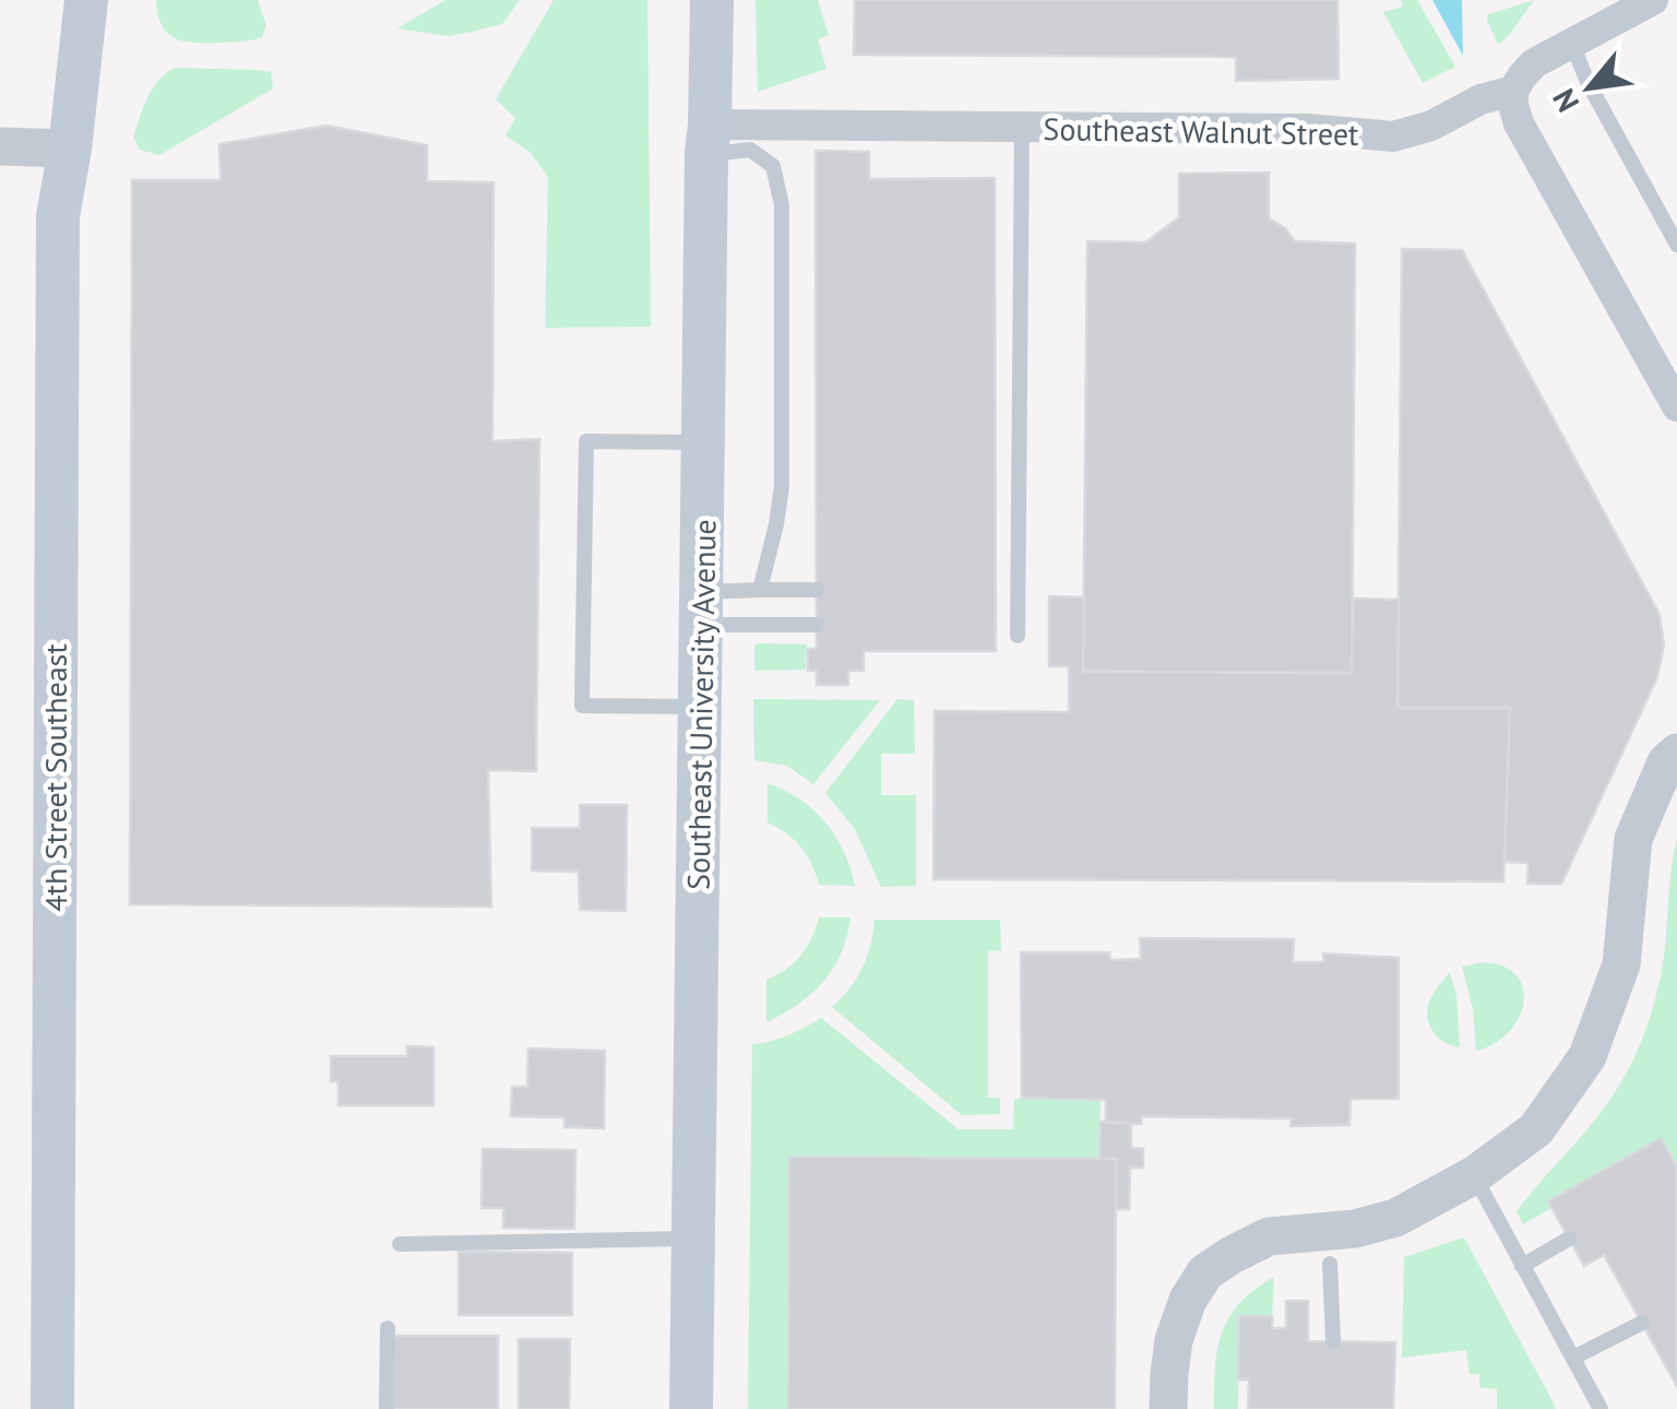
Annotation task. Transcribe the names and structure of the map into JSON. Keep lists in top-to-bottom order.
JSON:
{
  "streets": {
    "main road": ["Southeast University Avenue", "4th Street Southeast"],
    "street": ["Southeast Walnut Street"]
  },
  "crossings": [
    ["Southeast Walnut Street", "Southeast University Avenue"]
  ],
  "north": "bottom left"
}
